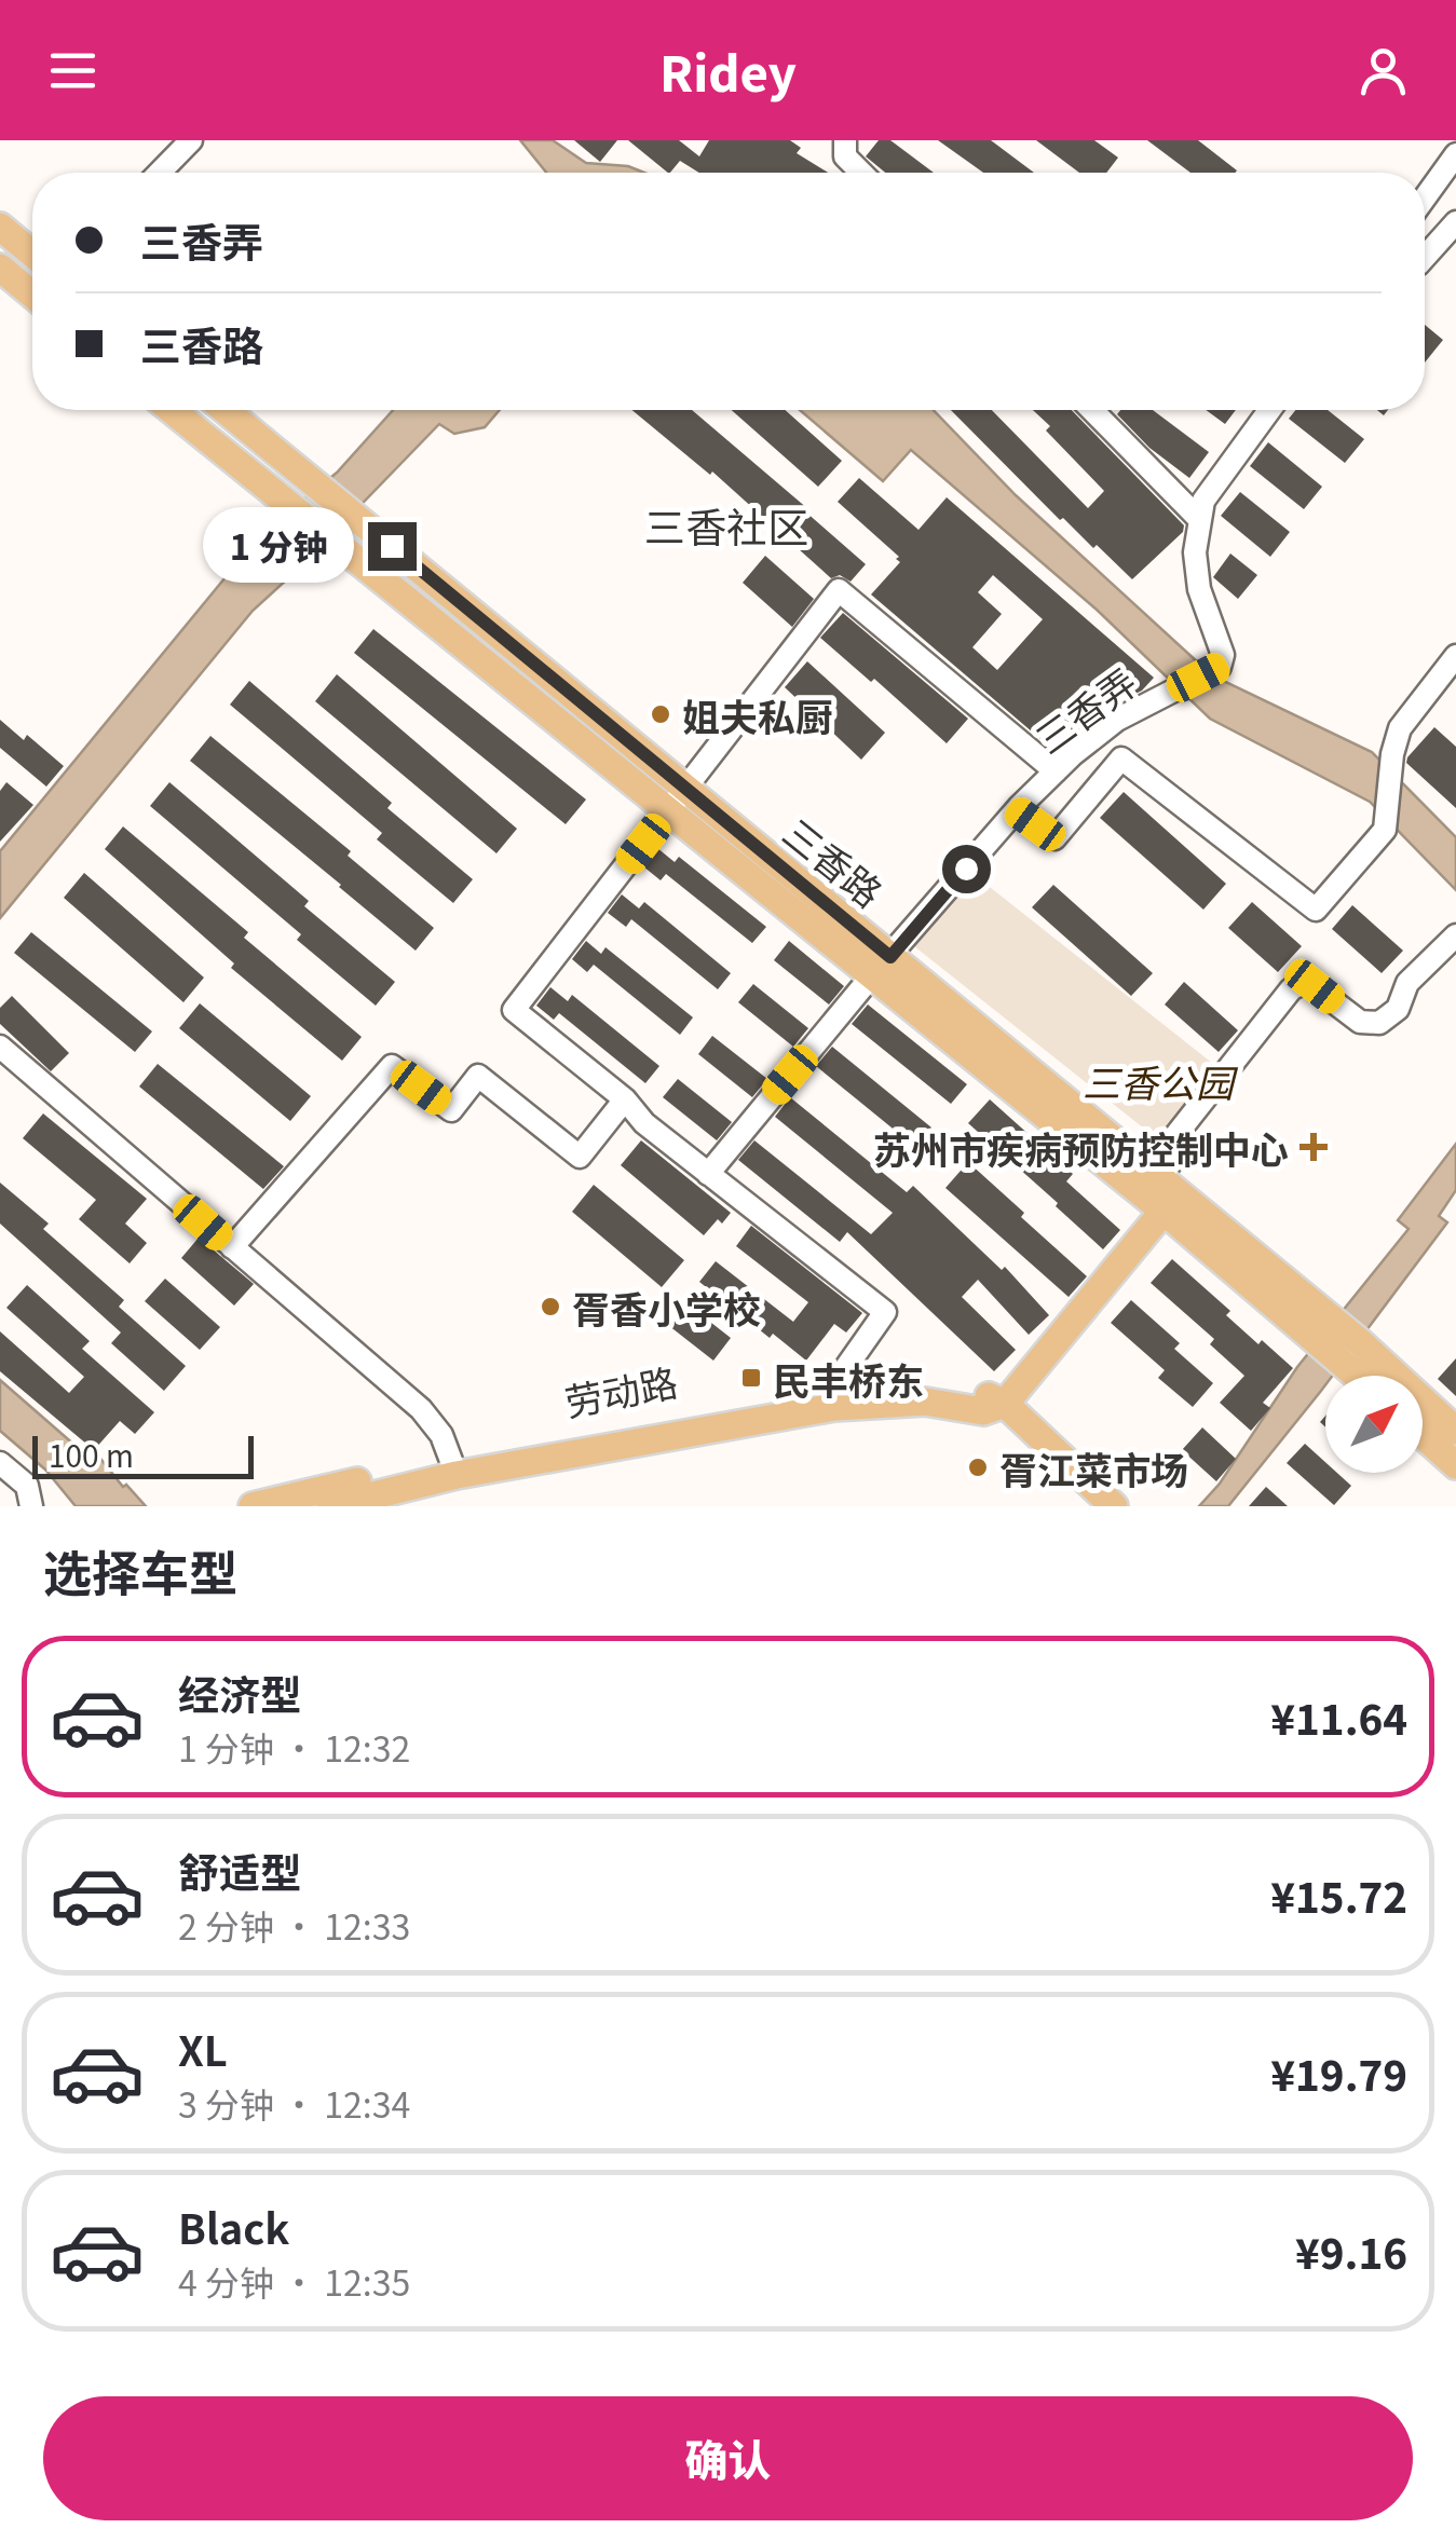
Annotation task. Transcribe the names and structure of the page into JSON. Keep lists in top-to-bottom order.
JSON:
{
  "streets": {
    "main road": ["三香路", "劳动路"],
    "street": ["三香弄"]
  },
  "crossings": [
    ["三香弄", "三香路"]
  ],
  "districts": ["三香社区"],
  "parks": ["三香公园"],
  "places": {
    "other": ["姐夫私厨", "胥香小学校", "胥江菜市场"],
    "health": ["苏州市疾病预防控制中心"],
    "transit": ["民丰桥东"]
  },
  "scale_bar": "100 m",
  "north": "top right",
  "page": {
    "header": "Ridey",
    "banner": ["三香弄", "三香路"],
    "bubble": "1 分钟",
    "scale": "100 m",
    "heading": "选择车型",
    "list": [
      {
        "name": "经济型",
        "note": "1 分钟 · 12:32",
        "value": "¥11.64"
      },
      {
        "name": "舒适型",
        "note": "2 分钟 · 12:33",
        "value": "¥15.72"
      },
      {
        "name": "XL",
        "note": "3 分钟 · 12:34",
        "value": "¥19.79"
      },
      {
        "name": "Black",
        "note": "4 分钟 · 12:35",
        "value": "¥9.16"
      }
    ],
    "buttons": "确认"
  }
}
